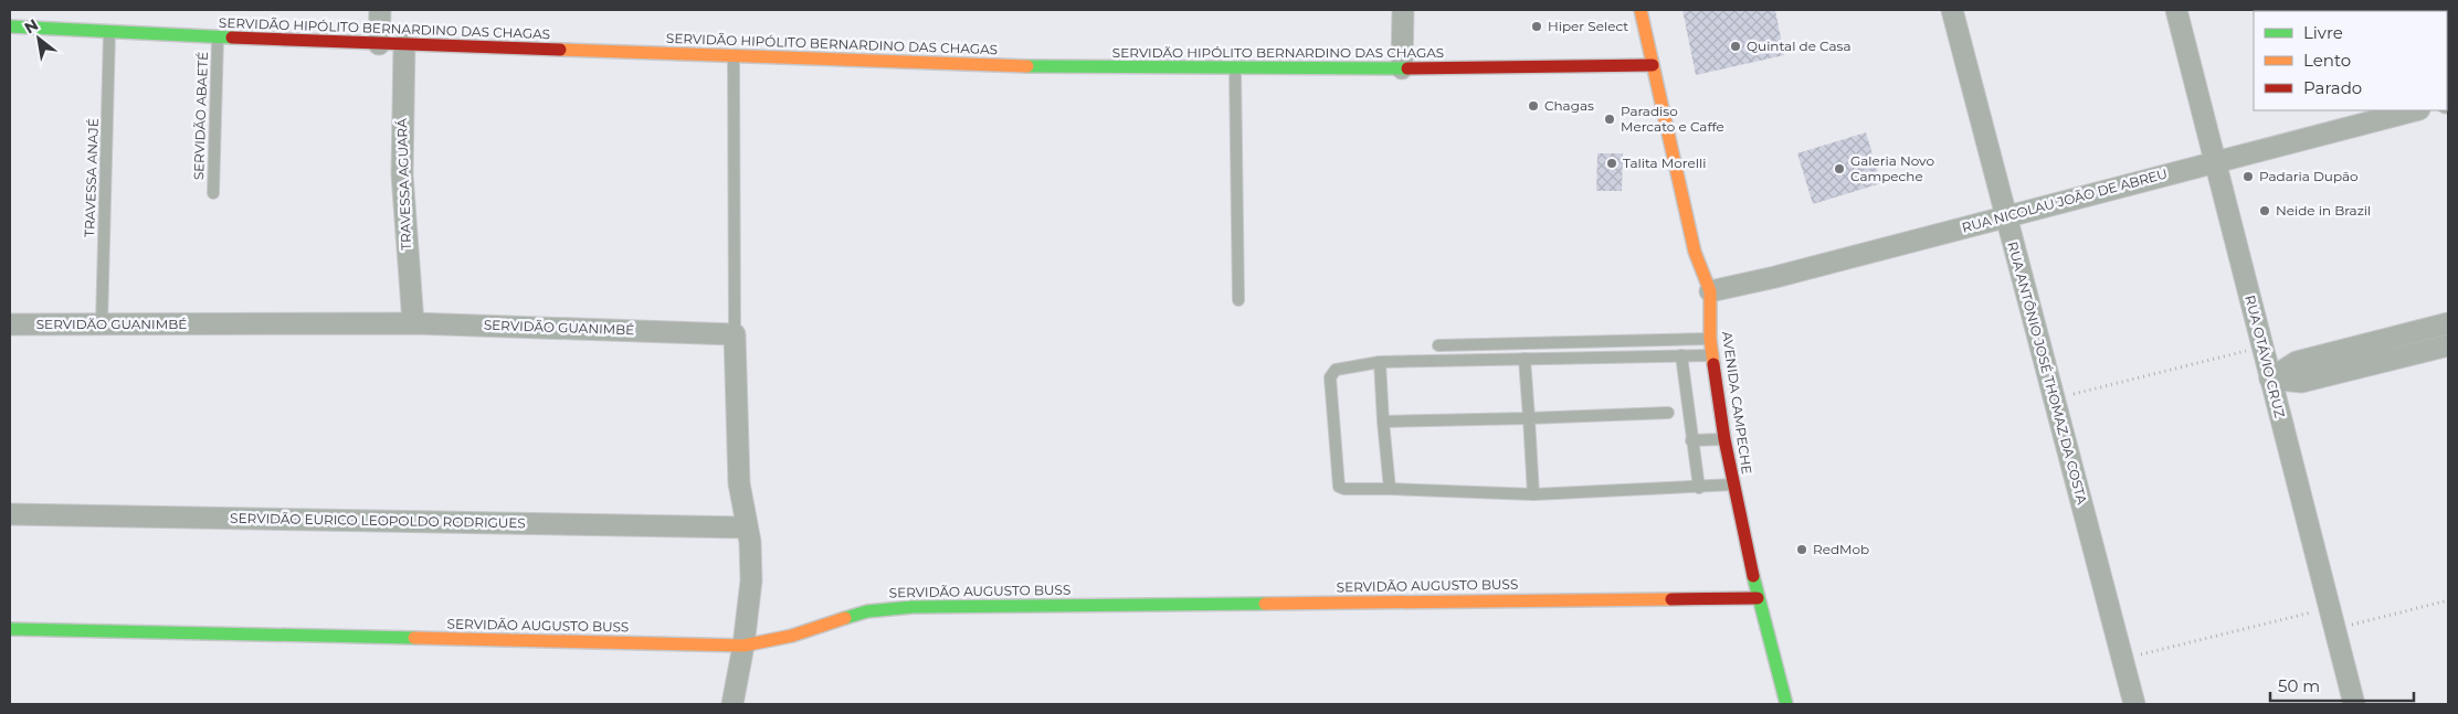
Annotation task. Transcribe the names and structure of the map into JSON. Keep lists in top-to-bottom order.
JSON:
{
  "streets": {
    "street": [
      "SERVIDÃO HIPÓLITO BERNARDINO DAS CHAGAS",
      "TRAVESSA AGUARÁ",
      "RUA NICOLAU JOÃO DE ABREU",
      "SERVIDÃO GUANIMBÉ",
      "RUA OTÁVIO CRUZ",
      "RUA ANTÔNIO JOSÉ THOMAZ DA COSTA",
      "AVENIDA CAMPECHE",
      "SERVIDÃO EURICO LEOPOLDO RODRIGUES",
      "SERVIDÃO AUGUSTO BUSS"
    ],
    "lane": ["SERVIDÃO ABAETÉ", "TRAVESSA ANAJÉ"]
  },
  "crossings": [
    ["SERVIDÃO HIPÓLITO BERNARDINO DAS CHAGAS", "SERVIDÃO ABAETÉ"],
    ["SERVIDÃO HIPÓLITO BERNARDINO DAS CHAGAS", "TRAVESSA ANAJÉ"],
    ["SERVIDÃO HIPÓLITO BERNARDINO DAS CHAGAS", "TRAVESSA AGUARÁ"],
    ["SERVIDÃO HIPÓLITO BERNARDINO DAS CHAGAS", "AVENIDA CAMPECHE"],
    ["TRAVESSA ANAJÉ", "SERVIDÃO GUANIMBÉ"],
    ["TRAVESSA AGUARÁ", "SERVIDÃO GUANIMBÉ"],
    ["RUA NICOLAU JOÃO DE ABREU", "RUA OTÁVIO CRUZ"],
    ["RUA NICOLAU JOÃO DE ABREU", "RUA ANTÔNIO JOSÉ THOMAZ DA COSTA"],
    ["RUA NICOLAU JOÃO DE ABREU", "AVENIDA CAMPECHE"],
    ["AVENIDA CAMPECHE", "SERVIDÃO AUGUSTO BUSS"]
  ],
  "places": [
    "Hiper Select",
    "Quintal de Casa",
    "Chagas",
    "Paradiso Mercato e Caffe",
    "Talita Morelli",
    "Galeria Novo Campeche",
    "Padaria Dupão",
    "Neide in Brazil",
    "RedMob"
  ],
  "legend": ["Livre", "Lento", "Parado"],
  "scale_bar": "50 m",
  "north": "top left"
}
